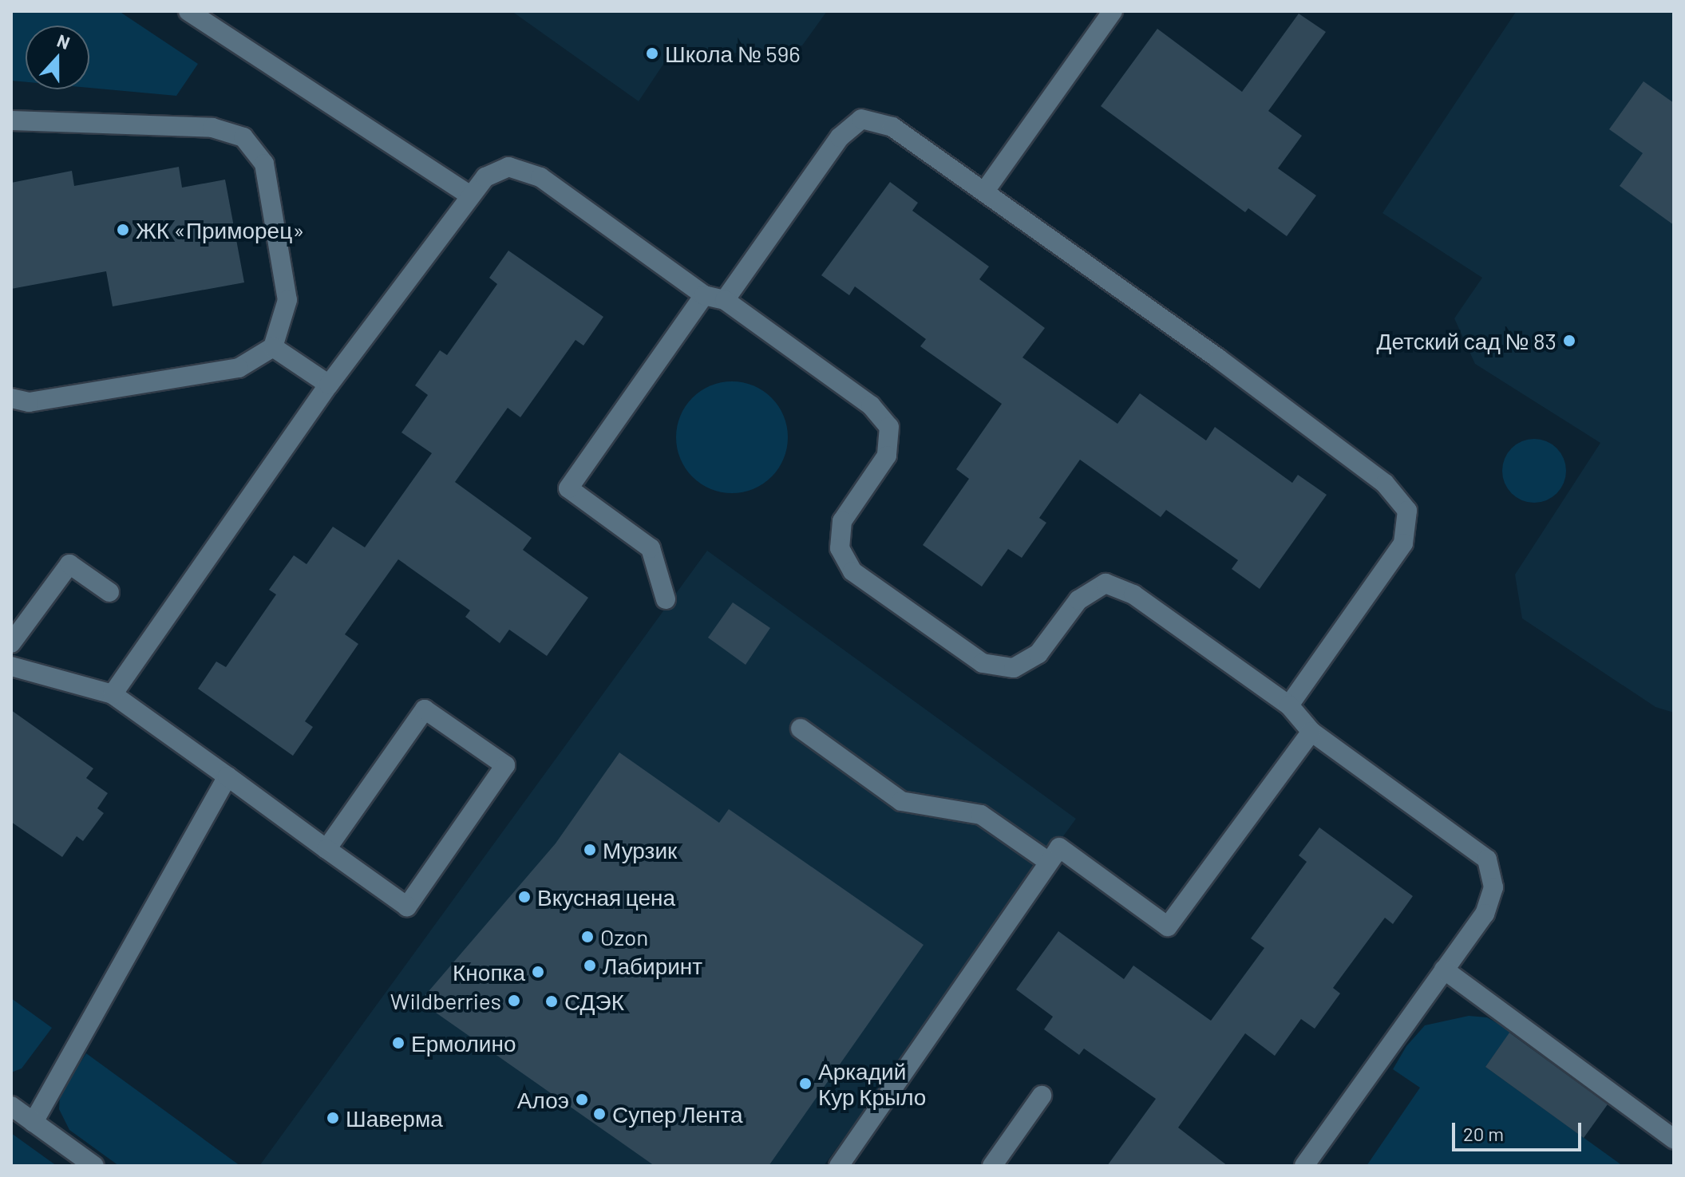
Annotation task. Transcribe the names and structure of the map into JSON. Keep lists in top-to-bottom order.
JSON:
{
  "places": [
    "Школа № 596",
    "ЖК «Приморец»",
    "Детский сад № 83",
    "Мурзик",
    "Вкусная цена",
    "Ozon",
    "Лабиринт",
    "Кнопка",
    "Wildberries",
    "СДЭК",
    "Ермолино",
    "Аркадий Кур Крыло",
    "Алоэ",
    "Супер Лента",
    "Шаверма"
  ],
  "scale_bar": "20 m",
  "north": "top"
}
